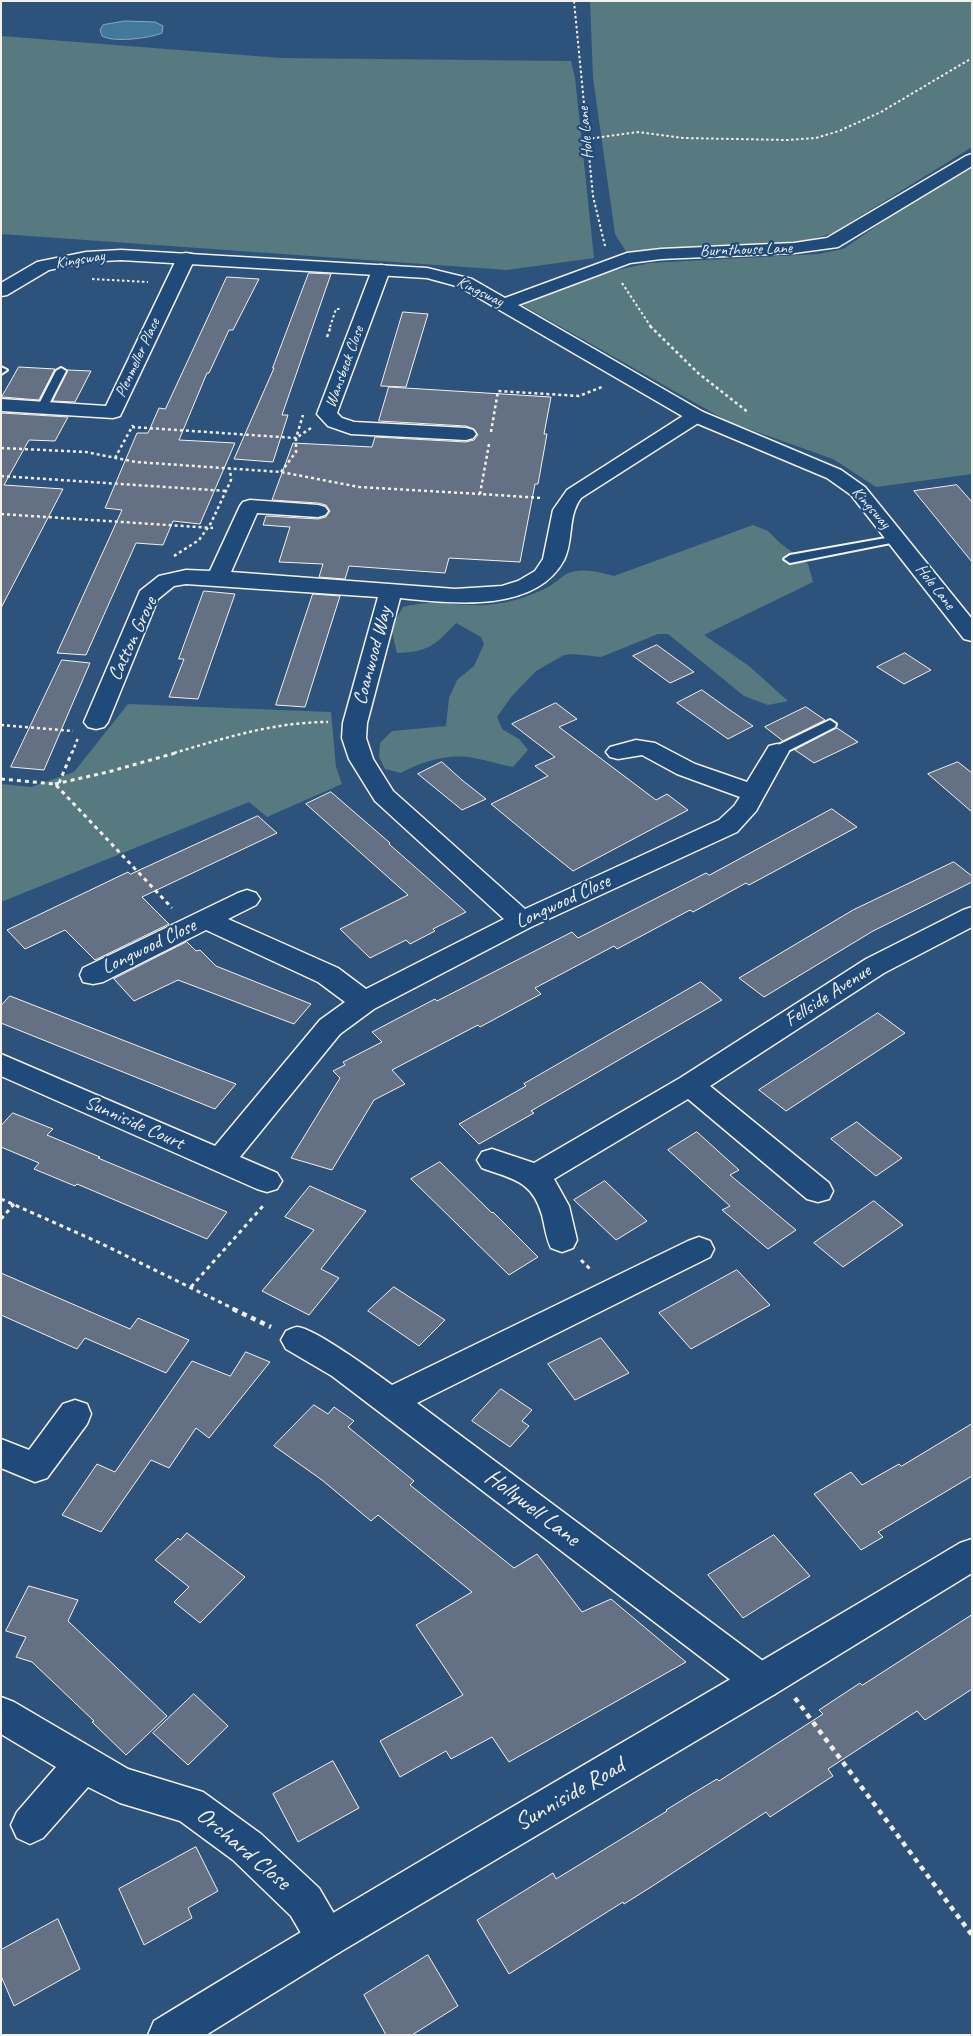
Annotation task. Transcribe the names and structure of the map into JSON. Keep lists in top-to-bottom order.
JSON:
{
  "streets": {
    "street": [
      "Hole Lane",
      "Burnthouse Lane",
      "Kingsway",
      "Plenmeller Place",
      "Wansbeck Close",
      "Catton Grove",
      "Coanwood Way",
      "Longwood Close",
      "Fellside Avenue",
      "Sunniside Court",
      "Hollywell Lane",
      "Sunniside Road",
      "Orchard Close"
    ]
  },
  "crossings": [
    ["Hole Lane", "Burnthouse Lane"],
    ["Hole Lane", "Kingsway"],
    ["Burnthouse Lane", "Kingsway"],
    ["Kingsway", "Plenmeller Place"],
    ["Kingsway", "Wansbeck Close"],
    ["Kingsway", "Coanwood Way"],
    ["Catton Grove", "Coanwood Way"],
    ["Coanwood Way", "Longwood Close"],
    ["Longwood Close", "Sunniside Court"],
    ["Hollywell Lane", "Sunniside Road"],
    ["Sunniside Road", "Orchard Close"]
  ]
}
